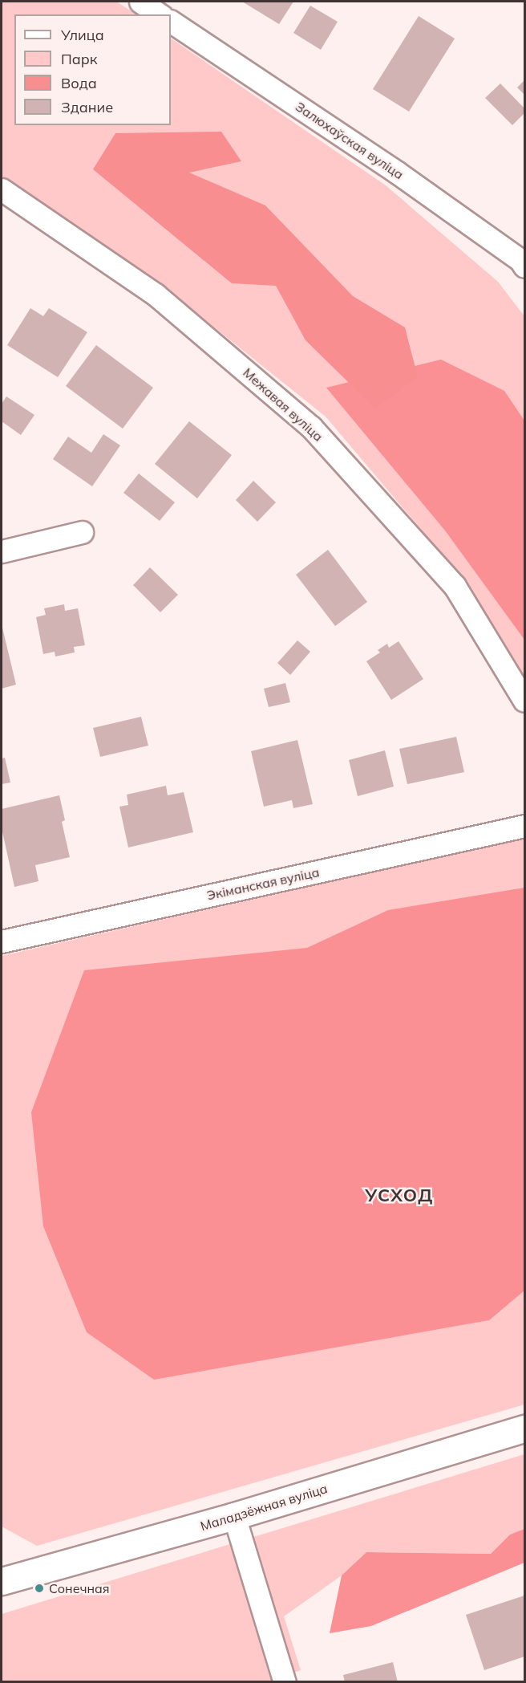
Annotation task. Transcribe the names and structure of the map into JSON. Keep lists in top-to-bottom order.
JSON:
{
  "streets": {
    "main road": ["Маладзёжная вуліца"],
    "street": ["Залюхаўская вуліца", "Межавая вуліца", "Экіманская вуліца"]
  },
  "districts": ["УСХОД"],
  "places": ["Сонечная"],
  "legend": [
    "Улица",
    "Парк",
    "Вода",
    "Здание"
  ]
}
